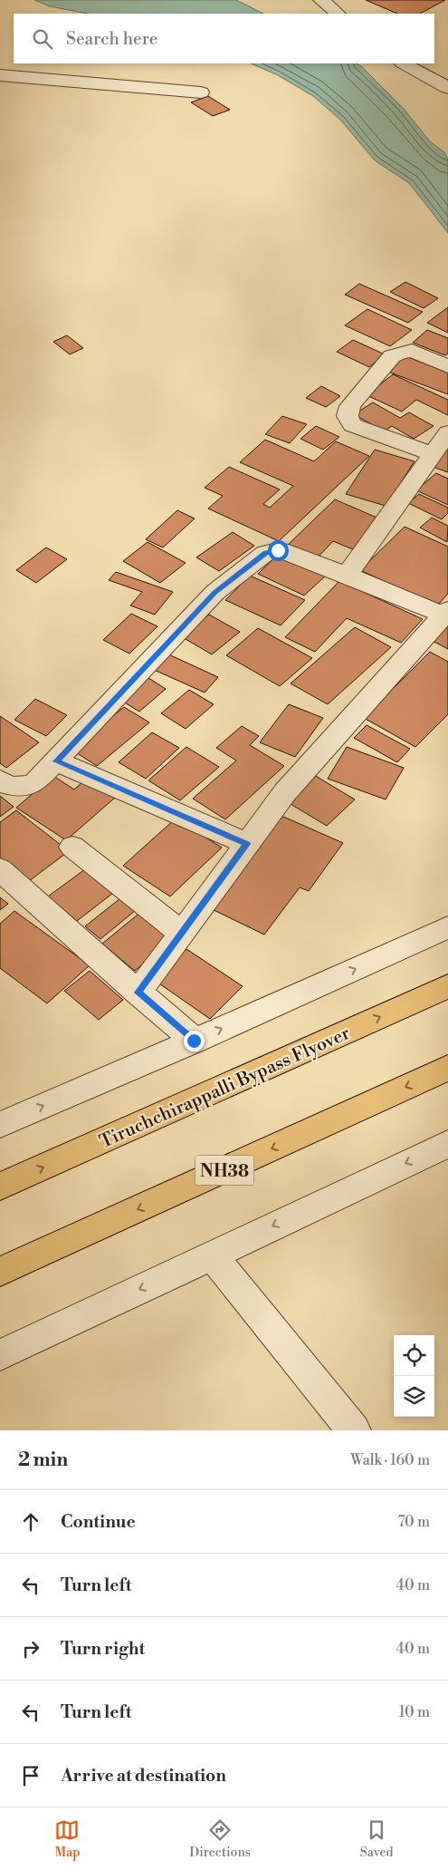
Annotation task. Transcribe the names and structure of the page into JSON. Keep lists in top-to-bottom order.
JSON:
{
  "streets": {
    "highway": ["Tiruchchirappalli Bypass Flyover", "NH38"]
  },
  "page": {
    "search": "Search here",
    "heading": ["2 min", "Walk · 160 m"],
    "list": [
      ["Continue", "70 m"],
      ["Turn left", "40 m"],
      ["Turn right", "40 m"],
      ["Turn left", "10 m"],
      "Arrive at destination"
    ],
    "nav": ["Map", "Directions", "Saved"]
  }
}
